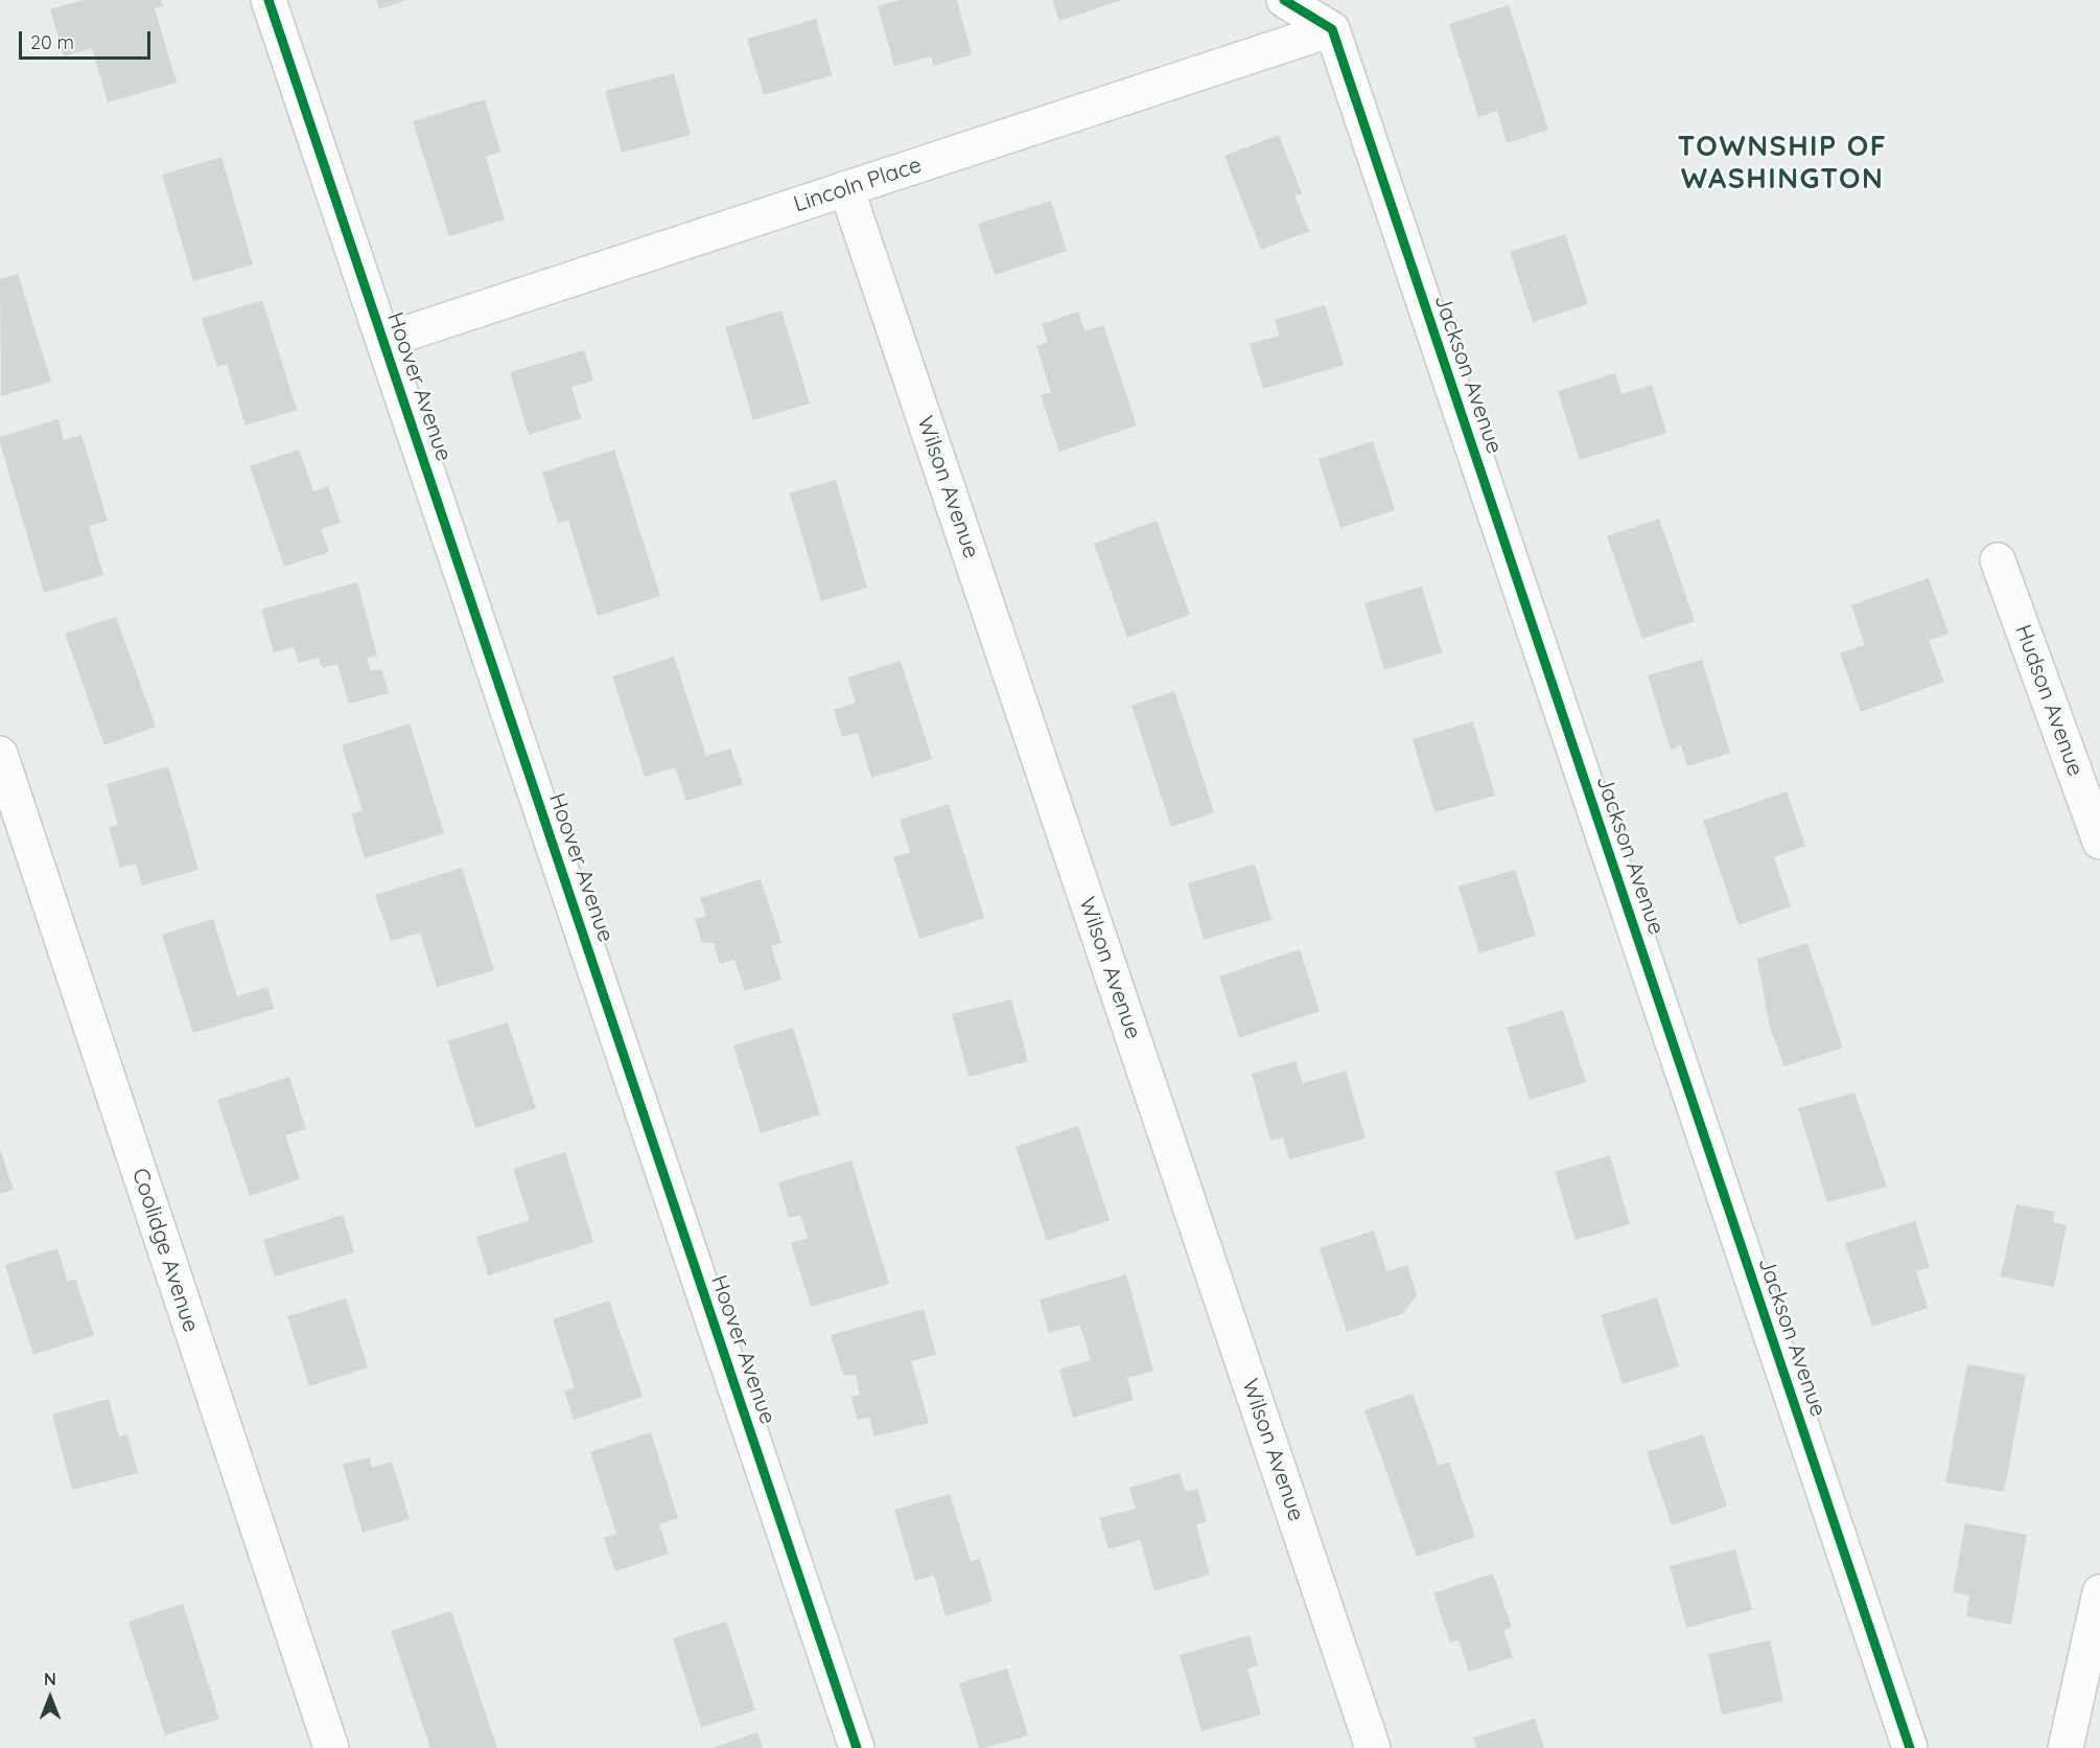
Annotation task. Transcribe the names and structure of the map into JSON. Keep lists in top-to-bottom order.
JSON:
{
  "streets": {
    "street": [
      "Lincoln Place",
      "Jackson Avenue",
      "Hoover Avenue",
      "Wilson Avenue",
      "Hudson Avenue",
      "Coolidge Avenue"
    ]
  },
  "crossings": [
    ["Lincoln Place", "Jackson Avenue"],
    ["Lincoln Place", "Hoover Avenue"],
    ["Lincoln Place", "Wilson Avenue"]
  ],
  "districts": ["TOWNSHIP OF WASHINGTON"],
  "scale_bar": "20 m",
  "north": "top"
}
